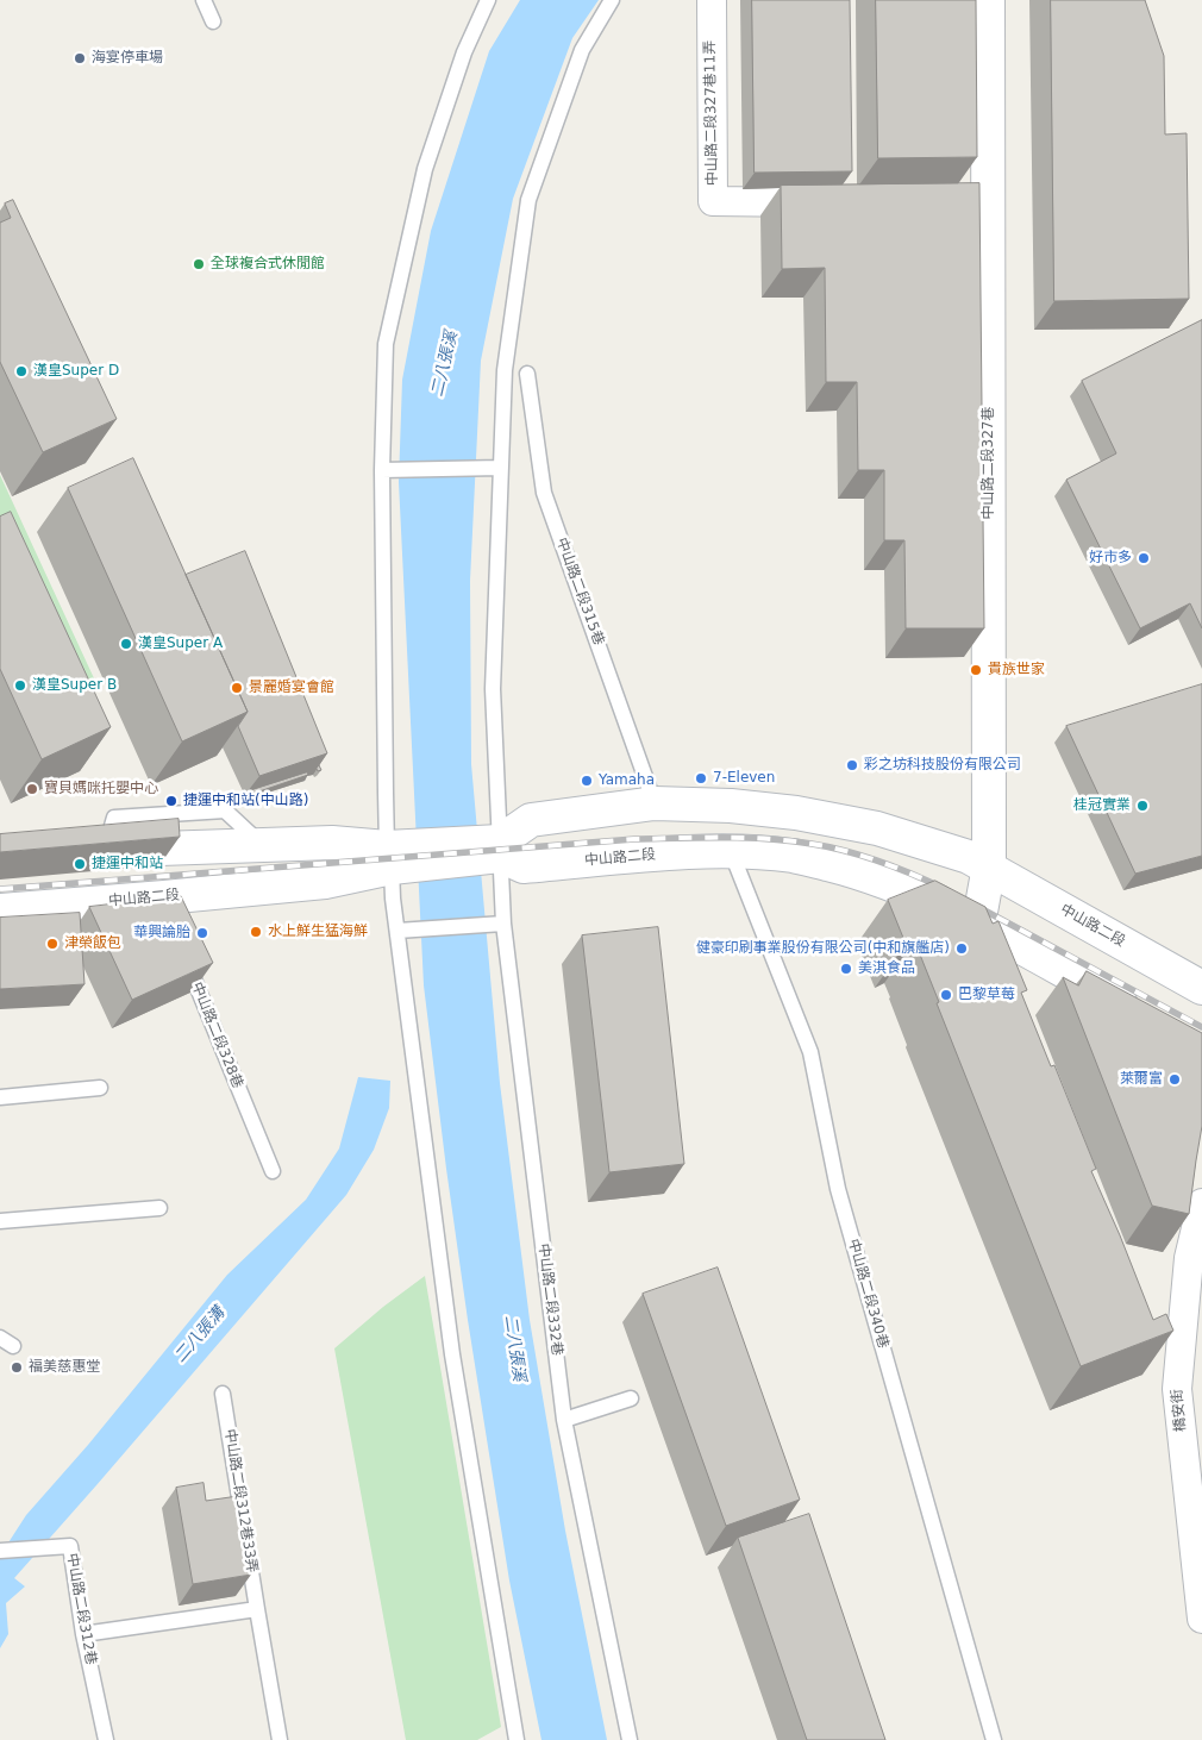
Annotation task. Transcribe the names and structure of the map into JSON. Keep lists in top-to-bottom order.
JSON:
{
  "streets": {
    "main road": ["中山路二段327巷", "中山路二段"],
    "street": ["中山路二段327巷11弄", "橋安街"],
    "lane": [
      "中山路二段315巷",
      "中山路二段328巷",
      "中山路二段340巷",
      "中山路二段332巷",
      "中山路二段312巷33弄",
      "中山路二段312巷"
    ]
  },
  "crossings": [
    ["中山路二段327巷", "中山路二段"],
    ["中山路二段315巷", "中山路二段"],
    ["中山路二段", "中山路二段340巷"],
    ["中山路二段", "中山路二段332巷"]
  ],
  "water": ["二八張溪", "二八張溝"],
  "places": [
    "海宴停車場",
    "全球複合式休閒館",
    "漢皇Super D",
    "好市多",
    "漢皇Super A",
    "貴族世家",
    "漢皇Super B",
    "景麗婚宴會館",
    "彩之坊科技股份有限公司",
    "7-Eleven",
    "Yamaha",
    "寶貝媽咪托嬰中心",
    "捷運中和站(中山路)",
    "桂冠實業",
    "捷運中和站",
    "水上鮮生猛海鮮",
    "華興論胎",
    "津榮飯包",
    "健豪印刷事業股份有限公司(中和旗艦店)",
    "美淇食品",
    "巴黎草莓",
    "萊爾富",
    "福美慈惠堂"
  ]
}
